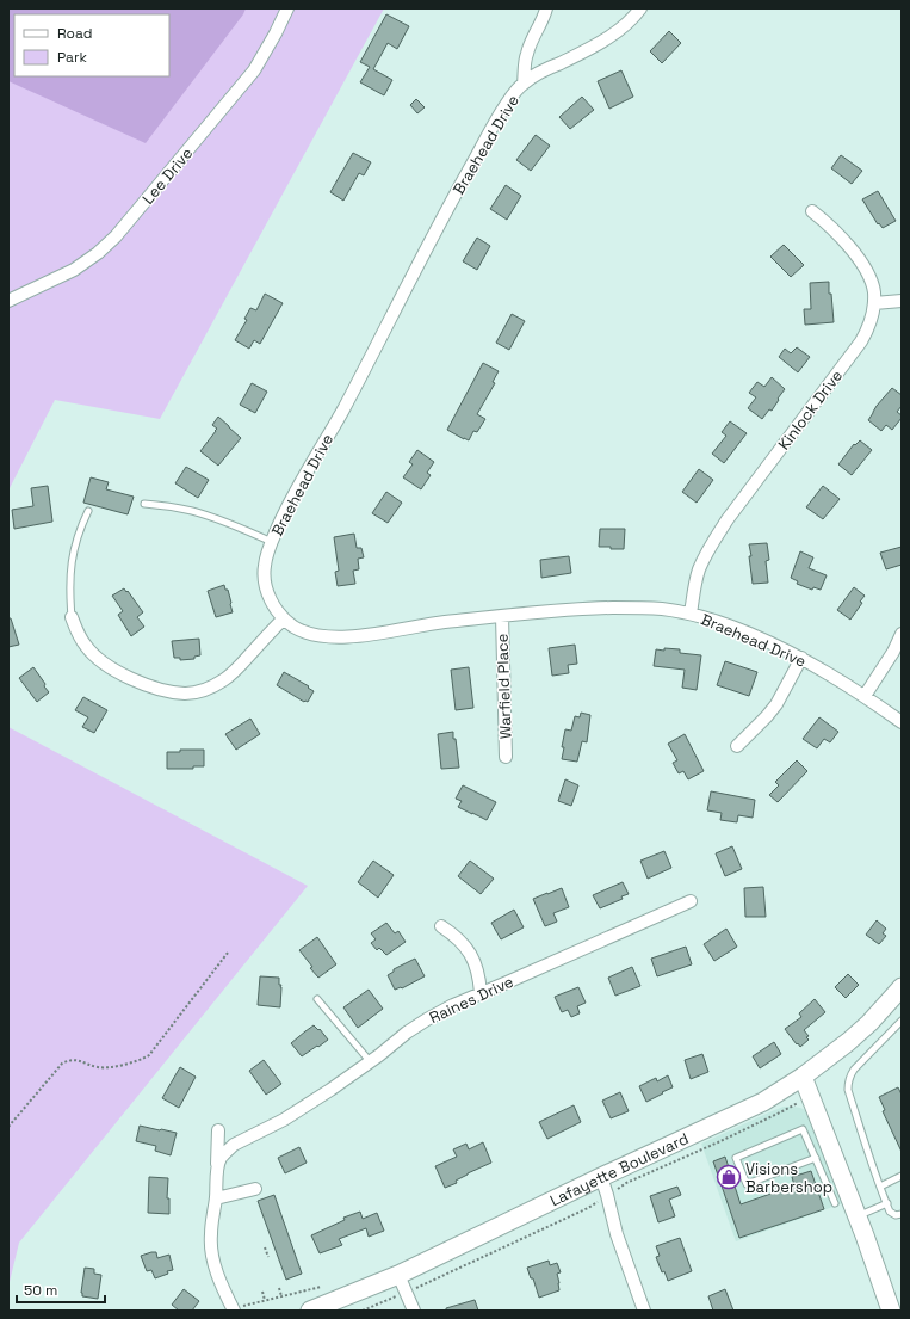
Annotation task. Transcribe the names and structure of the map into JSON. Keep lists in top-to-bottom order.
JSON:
{
  "streets": {
    "main road": ["Lafayette Boulevard"],
    "street": [
      "Braehead Drive",
      "Lee Drive",
      "Kinlock Drive",
      "Warfield Place",
      "Raines Drive"
    ]
  },
  "crossings": [
    ["Braehead Drive", "Kinlock Drive"],
    ["Braehead Drive", "Warfield Place"]
  ],
  "places": {
    "shop": ["Visions Barbershop"]
  },
  "legend": ["Road", "Park"],
  "scale_bar": "50 m"
}
